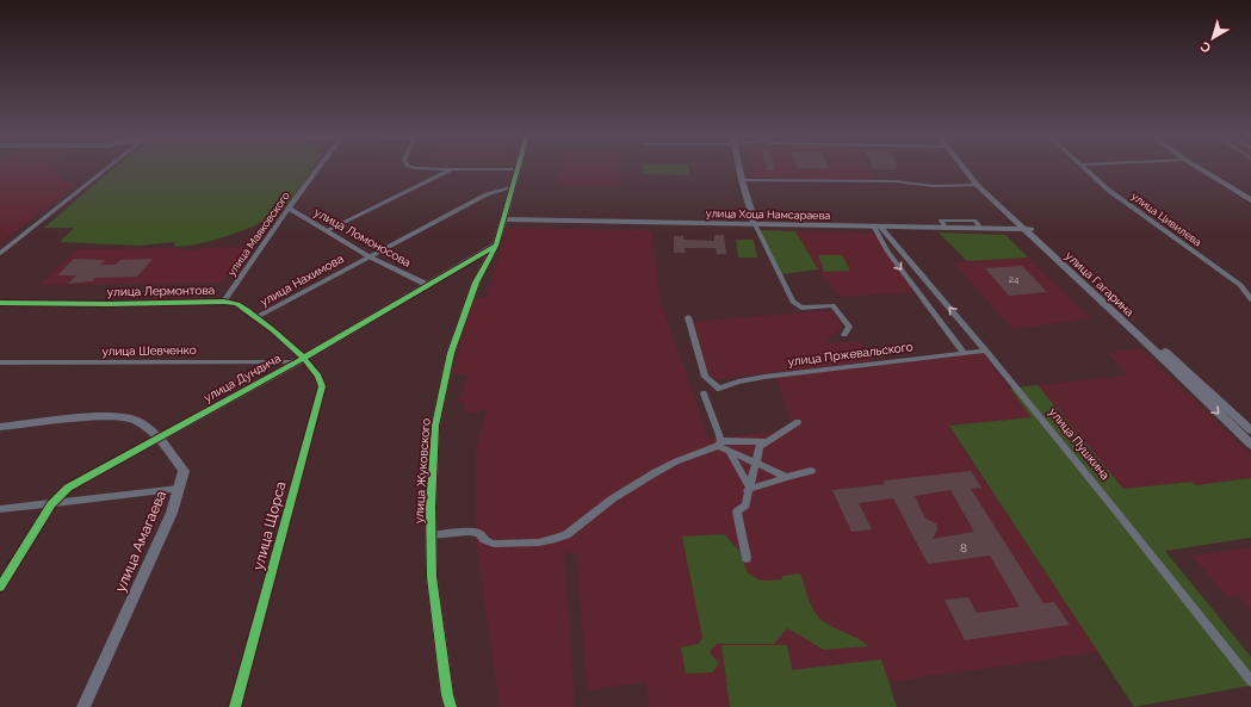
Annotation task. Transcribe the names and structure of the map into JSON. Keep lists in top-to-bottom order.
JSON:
{
  "streets": {
    "street": [
      "улица Хоца Намсараева",
      "улица Цивилева",
      "улица Маяковского",
      "улица Ломоносова",
      "улица Нахимова",
      "улица Гагарина",
      "улица Лермонтова",
      "улица Шевченко",
      "улица Пржевальского",
      "улица Дундича",
      "улица Пушкина",
      "улица Жуковского",
      "улица Щорса",
      "улица Амагаева"
    ]
  },
  "crossings": [
    ["улица Хоца Намсараева", "улица Гагарина"],
    ["улица Хоца Намсараева", "улица Пушкина"],
    ["улица Хоца Намсараева", "улица Жуковского"],
    ["улица Маяковского", "улица Ломоносова"],
    ["улица Маяковского", "улица Лермонтова"],
    ["улица Ломоносова", "улица Нахимова"],
    ["улица Ломоносова", "улица Дундича"],
    ["улица Нахимова", "улица Лермонтова"],
    ["улица Нахимова", "улица Жуковского"],
    ["улица Лермонтова", "улица Шевченко"],
    ["улица Лермонтова", "улица Дундича"],
    ["улица Лермонтова", "улица Щорса"],
    ["улица Шевченко", "улица Дундича"],
    ["улица Шевченко", "улица Щорса"],
    ["улица Пржевальского", "улица Пушкина"],
    ["улица Дундича", "улица Жуковского"],
    ["улица Дундича", "улица Щорса"],
    ["улица Дундича", "улица Амагаева"]
  ],
  "house_numbers": ["24", "8"],
  "north": "bottom left"
}
